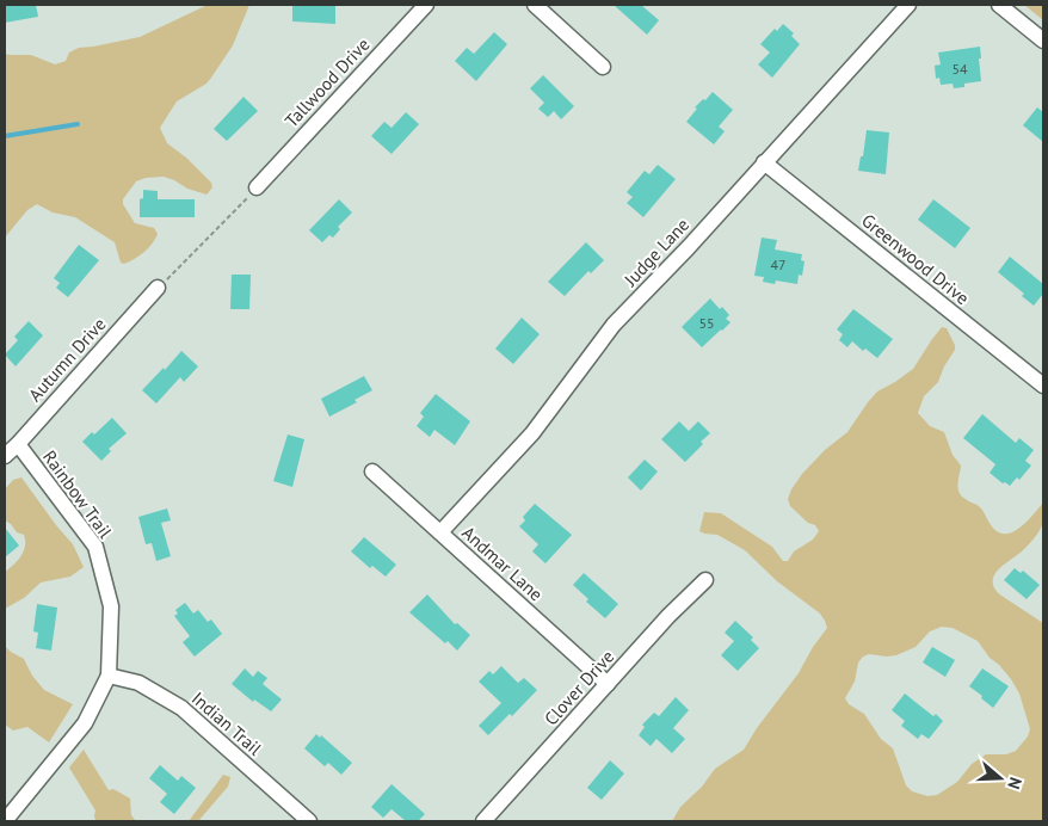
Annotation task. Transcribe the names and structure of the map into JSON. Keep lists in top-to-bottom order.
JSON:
{
  "streets": {
    "street": [
      "Tallwood Drive",
      "Judge Lane",
      "Greenwood Drive",
      "Autumn Drive",
      "Rainbow Trail",
      "Andmar Lane",
      "Clover Drive",
      "Indian Trail"
    ]
  },
  "crossings": [
    ["Judge Lane", "Greenwood Drive"],
    ["Judge Lane", "Andmar Lane"],
    ["Autumn Drive", "Rainbow Trail"],
    ["Rainbow Trail", "Indian Trail"],
    ["Andmar Lane", "Clover Drive"]
  ],
  "house_numbers": ["54", "47", "55"],
  "north": "right"
}
